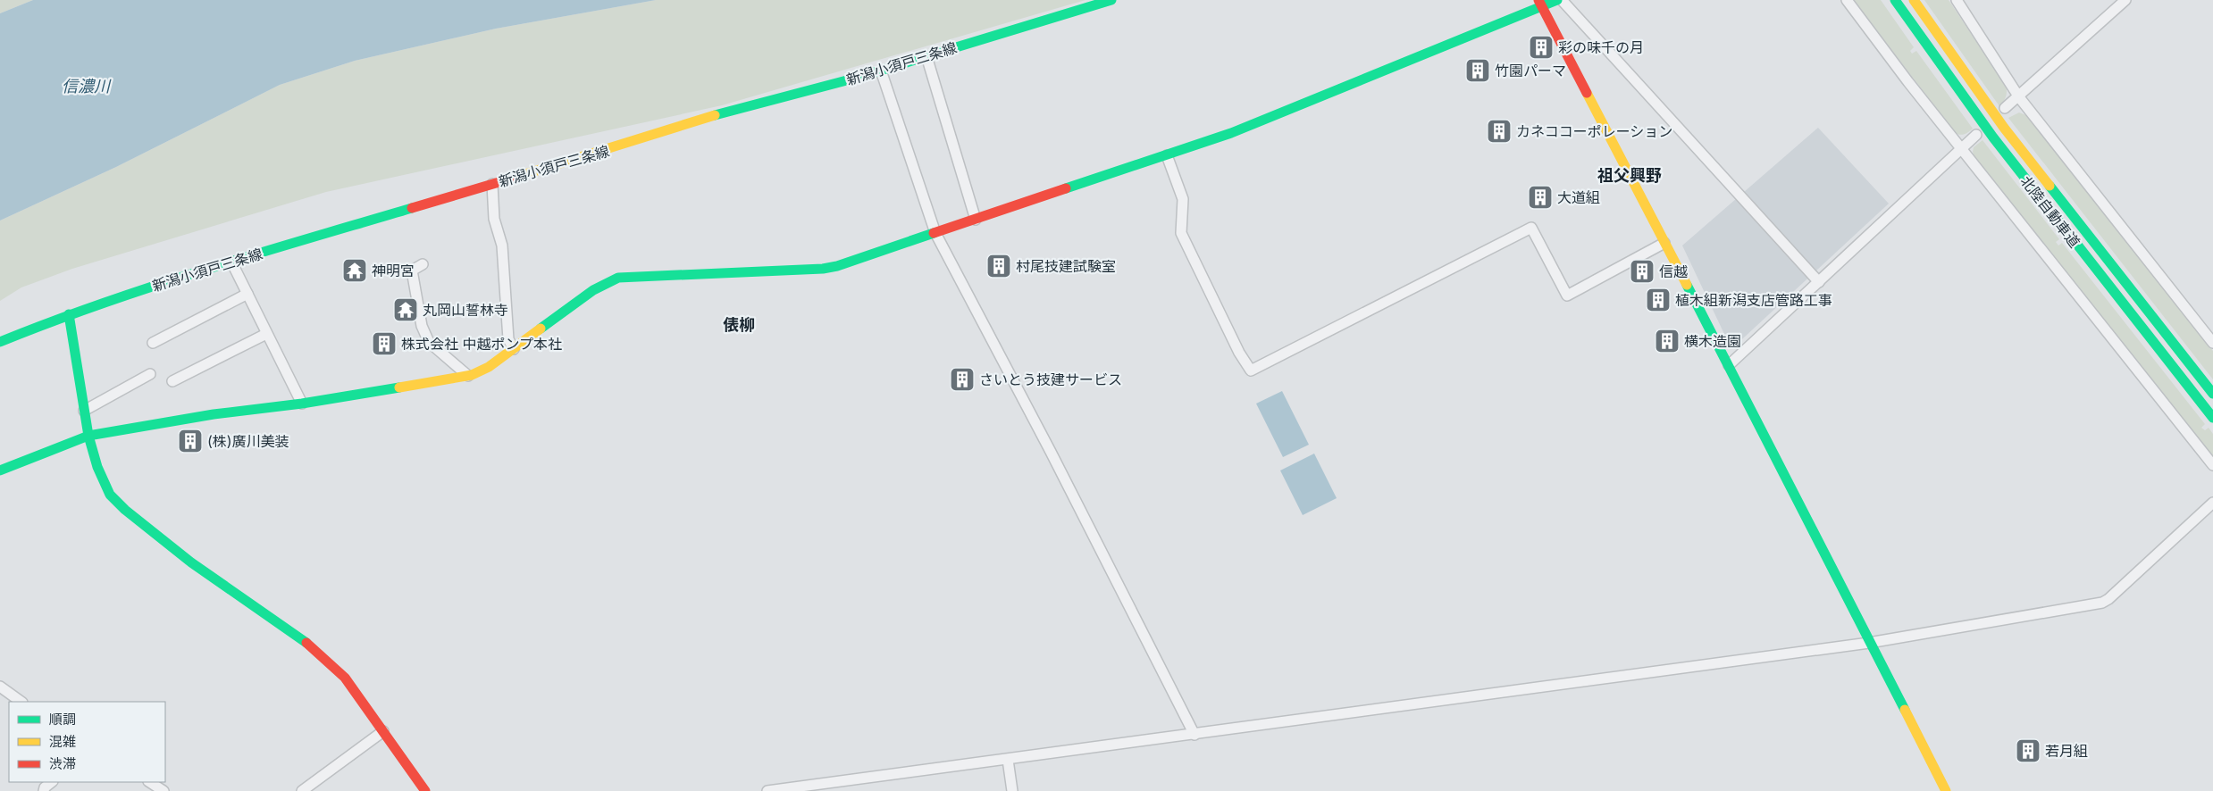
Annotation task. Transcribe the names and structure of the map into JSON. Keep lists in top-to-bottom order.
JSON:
{
  "streets": {
    "main road": ["新潟小須戸三条線", "北陸自動車道"]
  },
  "districts": ["祖父興野", "俵柳"],
  "water": ["信濃川"],
  "places": {
    "building": [
      "彩の味千の月",
      "竹園パーマ",
      "カネココーポレーション",
      "大道組",
      "村尾技建試験室",
      "信越",
      "植木組新潟支店管路工事",
      "横木造園",
      "株式会社 中越ポンプ本社",
      "さいとう技建サービス",
      "(株)廣川美装",
      "若月組"
    ],
    "temple": ["神明宮", "丸岡山誓林寺"]
  },
  "legend": ["順調", "混雑", "渋滞"]
}
